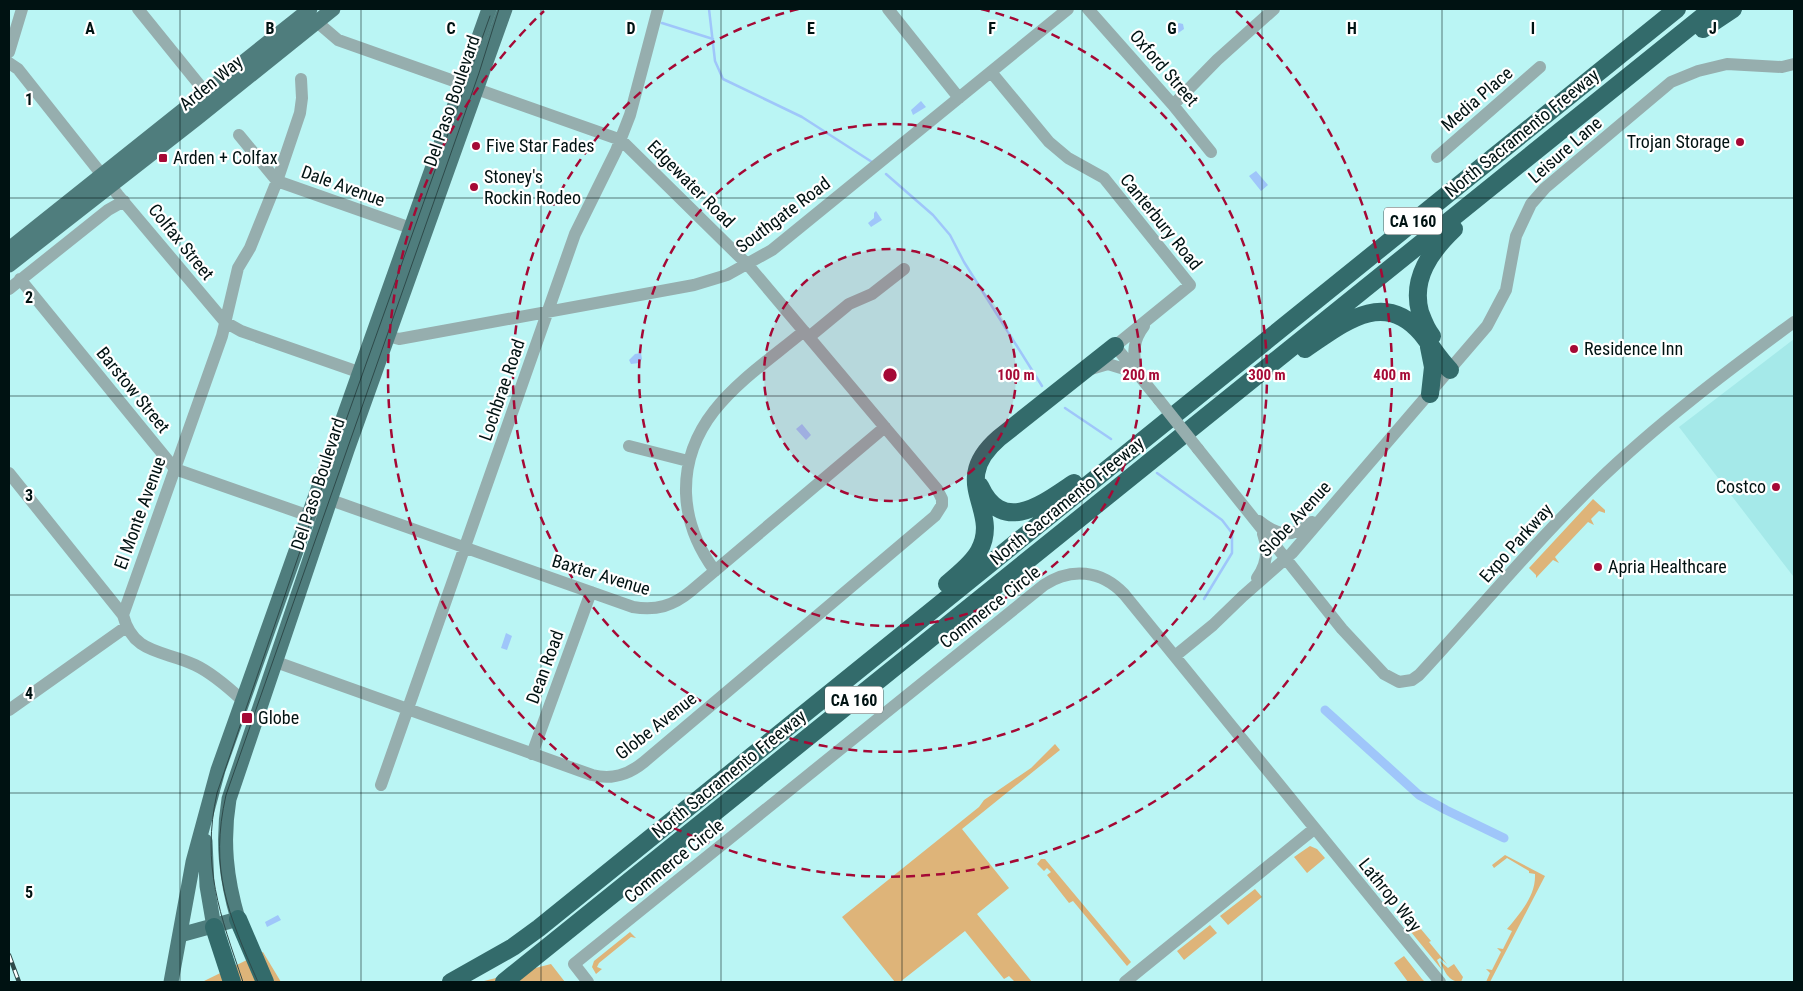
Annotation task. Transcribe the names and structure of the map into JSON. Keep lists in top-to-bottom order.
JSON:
{
  "streets": {
    "highway": ["North Sacramento Freeway", "CA 160"],
    "main road": ["Arden Way", "Del Paso Boulevard"],
    "street": [
      "Oxford Street",
      "Media Place",
      "Leisure Lane",
      "Edgewater Road",
      "Dale Avenue",
      "Southgate Road",
      "Canterbury Road",
      "Colfax Street",
      "Barstow Street",
      "Lochbrae Road",
      "El Monte Avenue",
      "Slobe Avenue",
      "Expo Parkway",
      "Baxter Avenue",
      "Commerce Circle",
      "Dean Road",
      "Globe Avenue",
      "Lathrop Way"
    ]
  },
  "crossings": [
    ["Arden Way", "Edgewater Road"],
    ["Arden Way", "Colfax Street"],
    ["Del Paso Boulevard", "Edgewater Road"],
    ["Del Paso Boulevard", "Dale Avenue"],
    ["Del Paso Boulevard", "Southgate Road"],
    ["Del Paso Boulevard", "Colfax Street"],
    ["Del Paso Boulevard", "Baxter Avenue"],
    ["Del Paso Boulevard", "Globe Avenue"],
    ["Leisure Lane", "Slobe Avenue"],
    ["Edgewater Road", "Southgate Road"],
    ["Edgewater Road", "Lochbrae Road"],
    ["Edgewater Road", "Baxter Avenue"],
    ["Edgewater Road", "Globe Avenue"],
    ["Dale Avenue", "El Monte Avenue"],
    ["Southgate Road", "Canterbury Road"],
    ["Southgate Road", "Lochbrae Road"],
    ["Colfax Street", "El Monte Avenue"],
    ["Barstow Street", "El Monte Avenue"],
    ["Lochbrae Road", "Baxter Avenue"],
    ["Lochbrae Road", "Globe Avenue"],
    ["Slobe Avenue", "Expo Parkway"],
    ["Slobe Avenue", "Commerce Circle"],
    ["Baxter Avenue", "Dean Road"],
    ["Commerce Circle", "Lathrop Way"],
    ["Dean Road", "Globe Avenue"]
  ],
  "places": {
    "other": [
      "Trojan Storage",
      "Five Star Fades",
      "Stoney's Rockin Rodeo",
      "Residence Inn",
      "Costco",
      "Apria Healthcare"
    ],
    "transit": ["Arden + Colfax", "Globe"]
  },
  "grid": {
    "columns": [
      "A",
      "B",
      "C",
      "D",
      "E",
      "F",
      "G",
      "H",
      "I",
      "J"
    ],
    "rows": [
      "1",
      "2",
      "3",
      "4",
      "5"
    ]
  },
  "rings": [
    "100 m",
    "200 m",
    "300 m",
    "400 m"
  ]
}
